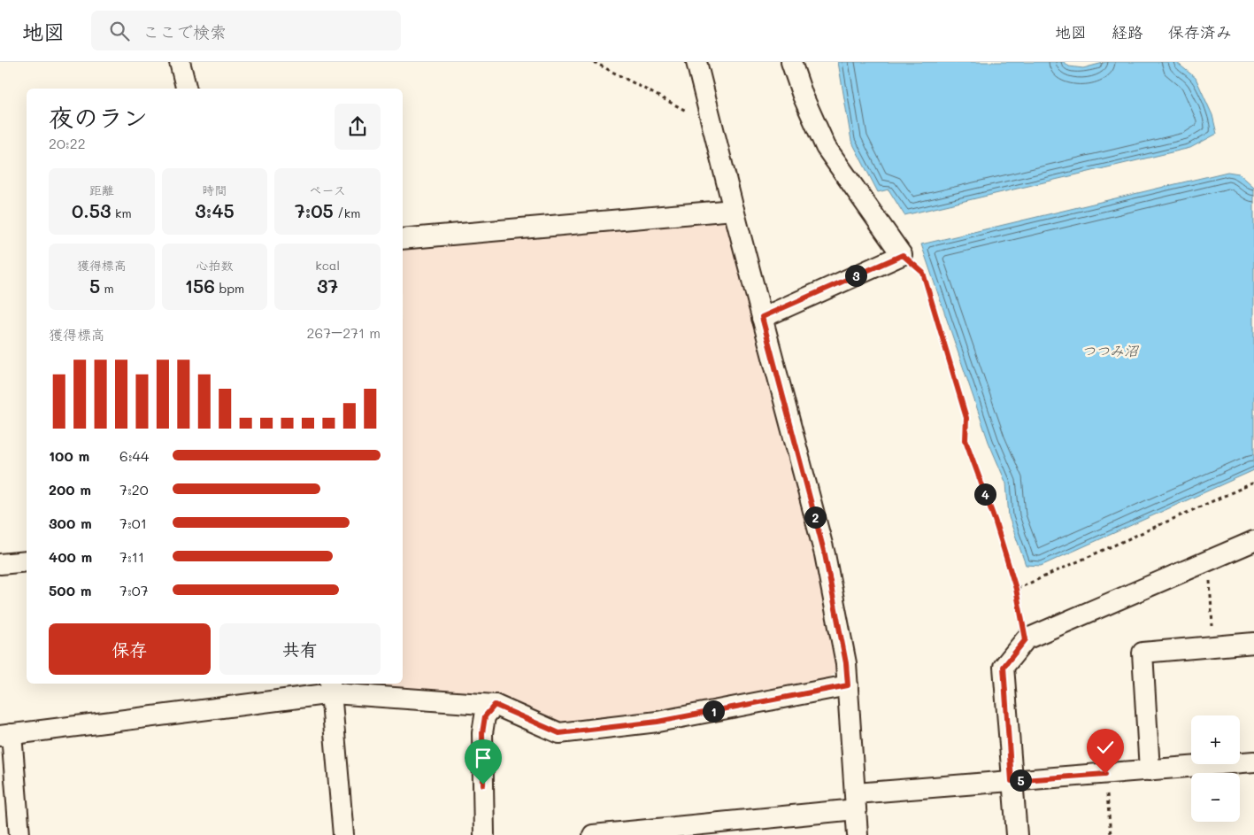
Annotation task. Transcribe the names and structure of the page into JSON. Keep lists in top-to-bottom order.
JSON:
{
  "water": ["つつみ沼"],
  "page": {
    "header": "地図",
    "search": "ここで検索",
    "nav": ["地図", "経路", "保存済み"],
    "heading": ["夜のラン", "20:22"],
    "stats": [
      ["距離", "0.53 km"],
      ["時間", "3:45"],
      ["ペース", "7:05 /km"],
      ["獲得標高", "5 m"],
      ["心拍数", "156 bpm"],
      ["kcal", "37"]
    ],
    "pins": [
      "3",
      "4",
      "2",
      "1",
      "5"
    ],
    "chart": ["獲得標高", "267–271 m"],
    "list": [
      {
        "name": "100 m",
        "note": "6:44"
      },
      {
        "name": "200 m",
        "note": "7:20"
      },
      {
        "name": "300 m",
        "note": "7:01"
      },
      {
        "name": "400 m",
        "note": "7:11"
      },
      {
        "name": "500 m",
        "note": "7:07"
      }
    ],
    "buttons": ["保存", "共有"],
    "map_buttons": ["+", "−"]
  }
}
